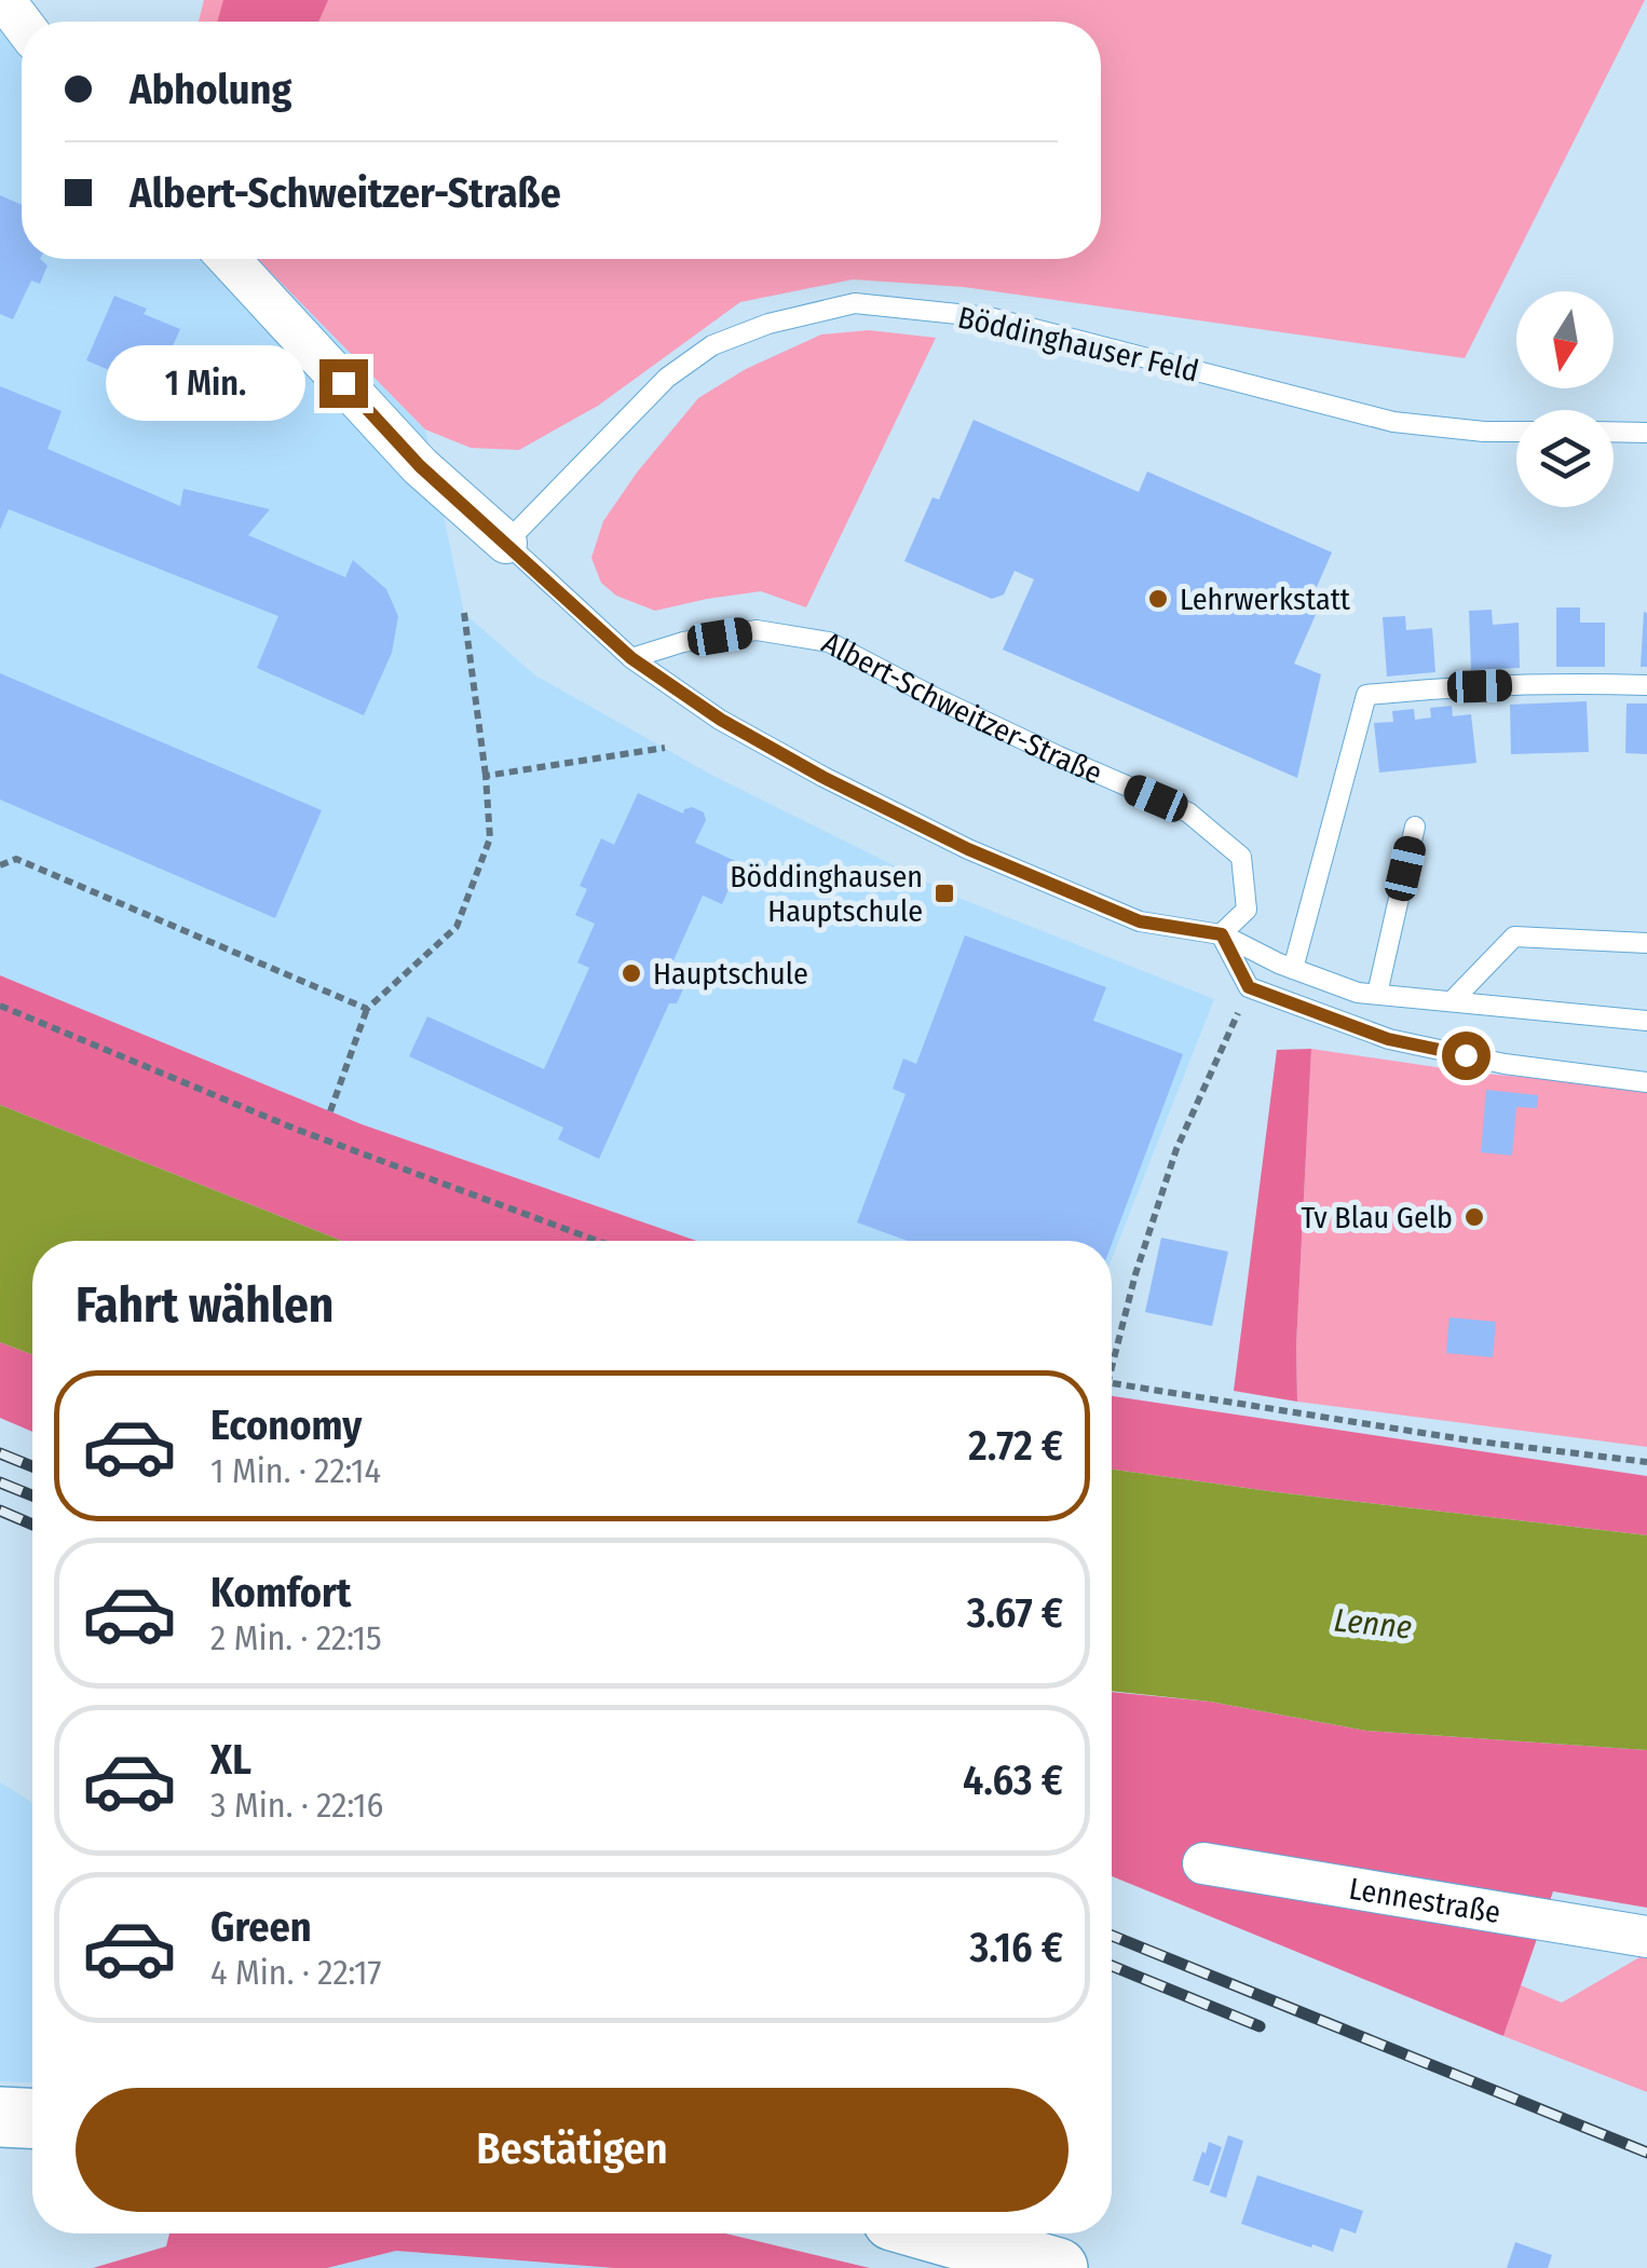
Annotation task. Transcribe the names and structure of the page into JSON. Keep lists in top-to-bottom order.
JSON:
{
  "streets": {
    "street": ["Lennestraße"],
    "lane": ["Böddinghauser Feld", "Albert-Schweitzer-Straße"]
  },
  "water": ["Lenne"],
  "places": {
    "other": ["Lehrwerkstatt", "Hauptschule", "Tv Blau Gelb"],
    "transit": ["Böddinghausen Hauptschule"]
  },
  "north": "bottom",
  "page": {
    "banner": ["Abholung", "Albert-Schweitzer-Straße"],
    "bubble": "1 Min.",
    "heading": "Fahrt wählen",
    "list": [
      {
        "name": "Economy",
        "note": "1 Min. · 22:14",
        "value": "2.72 €"
      },
      {
        "name": "Komfort",
        "note": "2 Min. · 22:15",
        "value": "3.67 €"
      },
      {
        "name": "XL",
        "note": "3 Min. · 22:16",
        "value": "4.63 €"
      },
      {
        "name": "Green",
        "note": "4 Min. · 22:17",
        "value": "3.16 €"
      }
    ],
    "buttons": "Bestätigen"
  }
}
